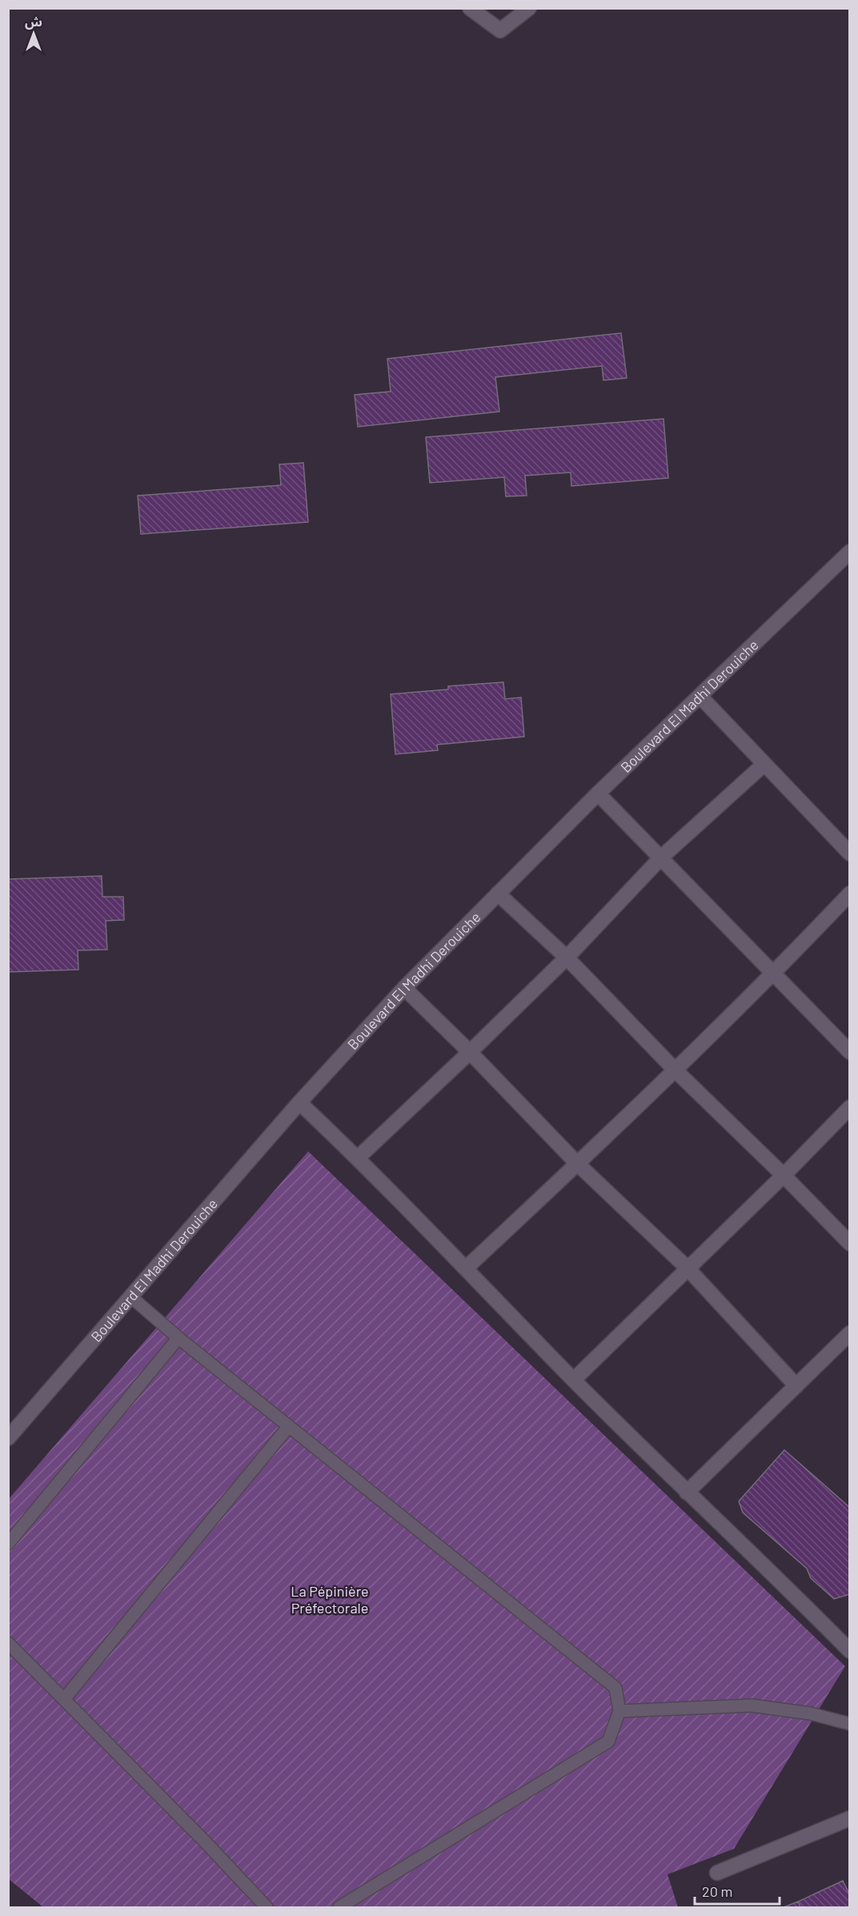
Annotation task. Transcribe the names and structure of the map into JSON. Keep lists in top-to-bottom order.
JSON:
{
  "streets": {
    "street": ["Boulevard El Madhi Derouiche"]
  },
  "parks": ["La Pépinière Préfectorale"],
  "scale_bar": "20 m",
  "north": "top"
}
